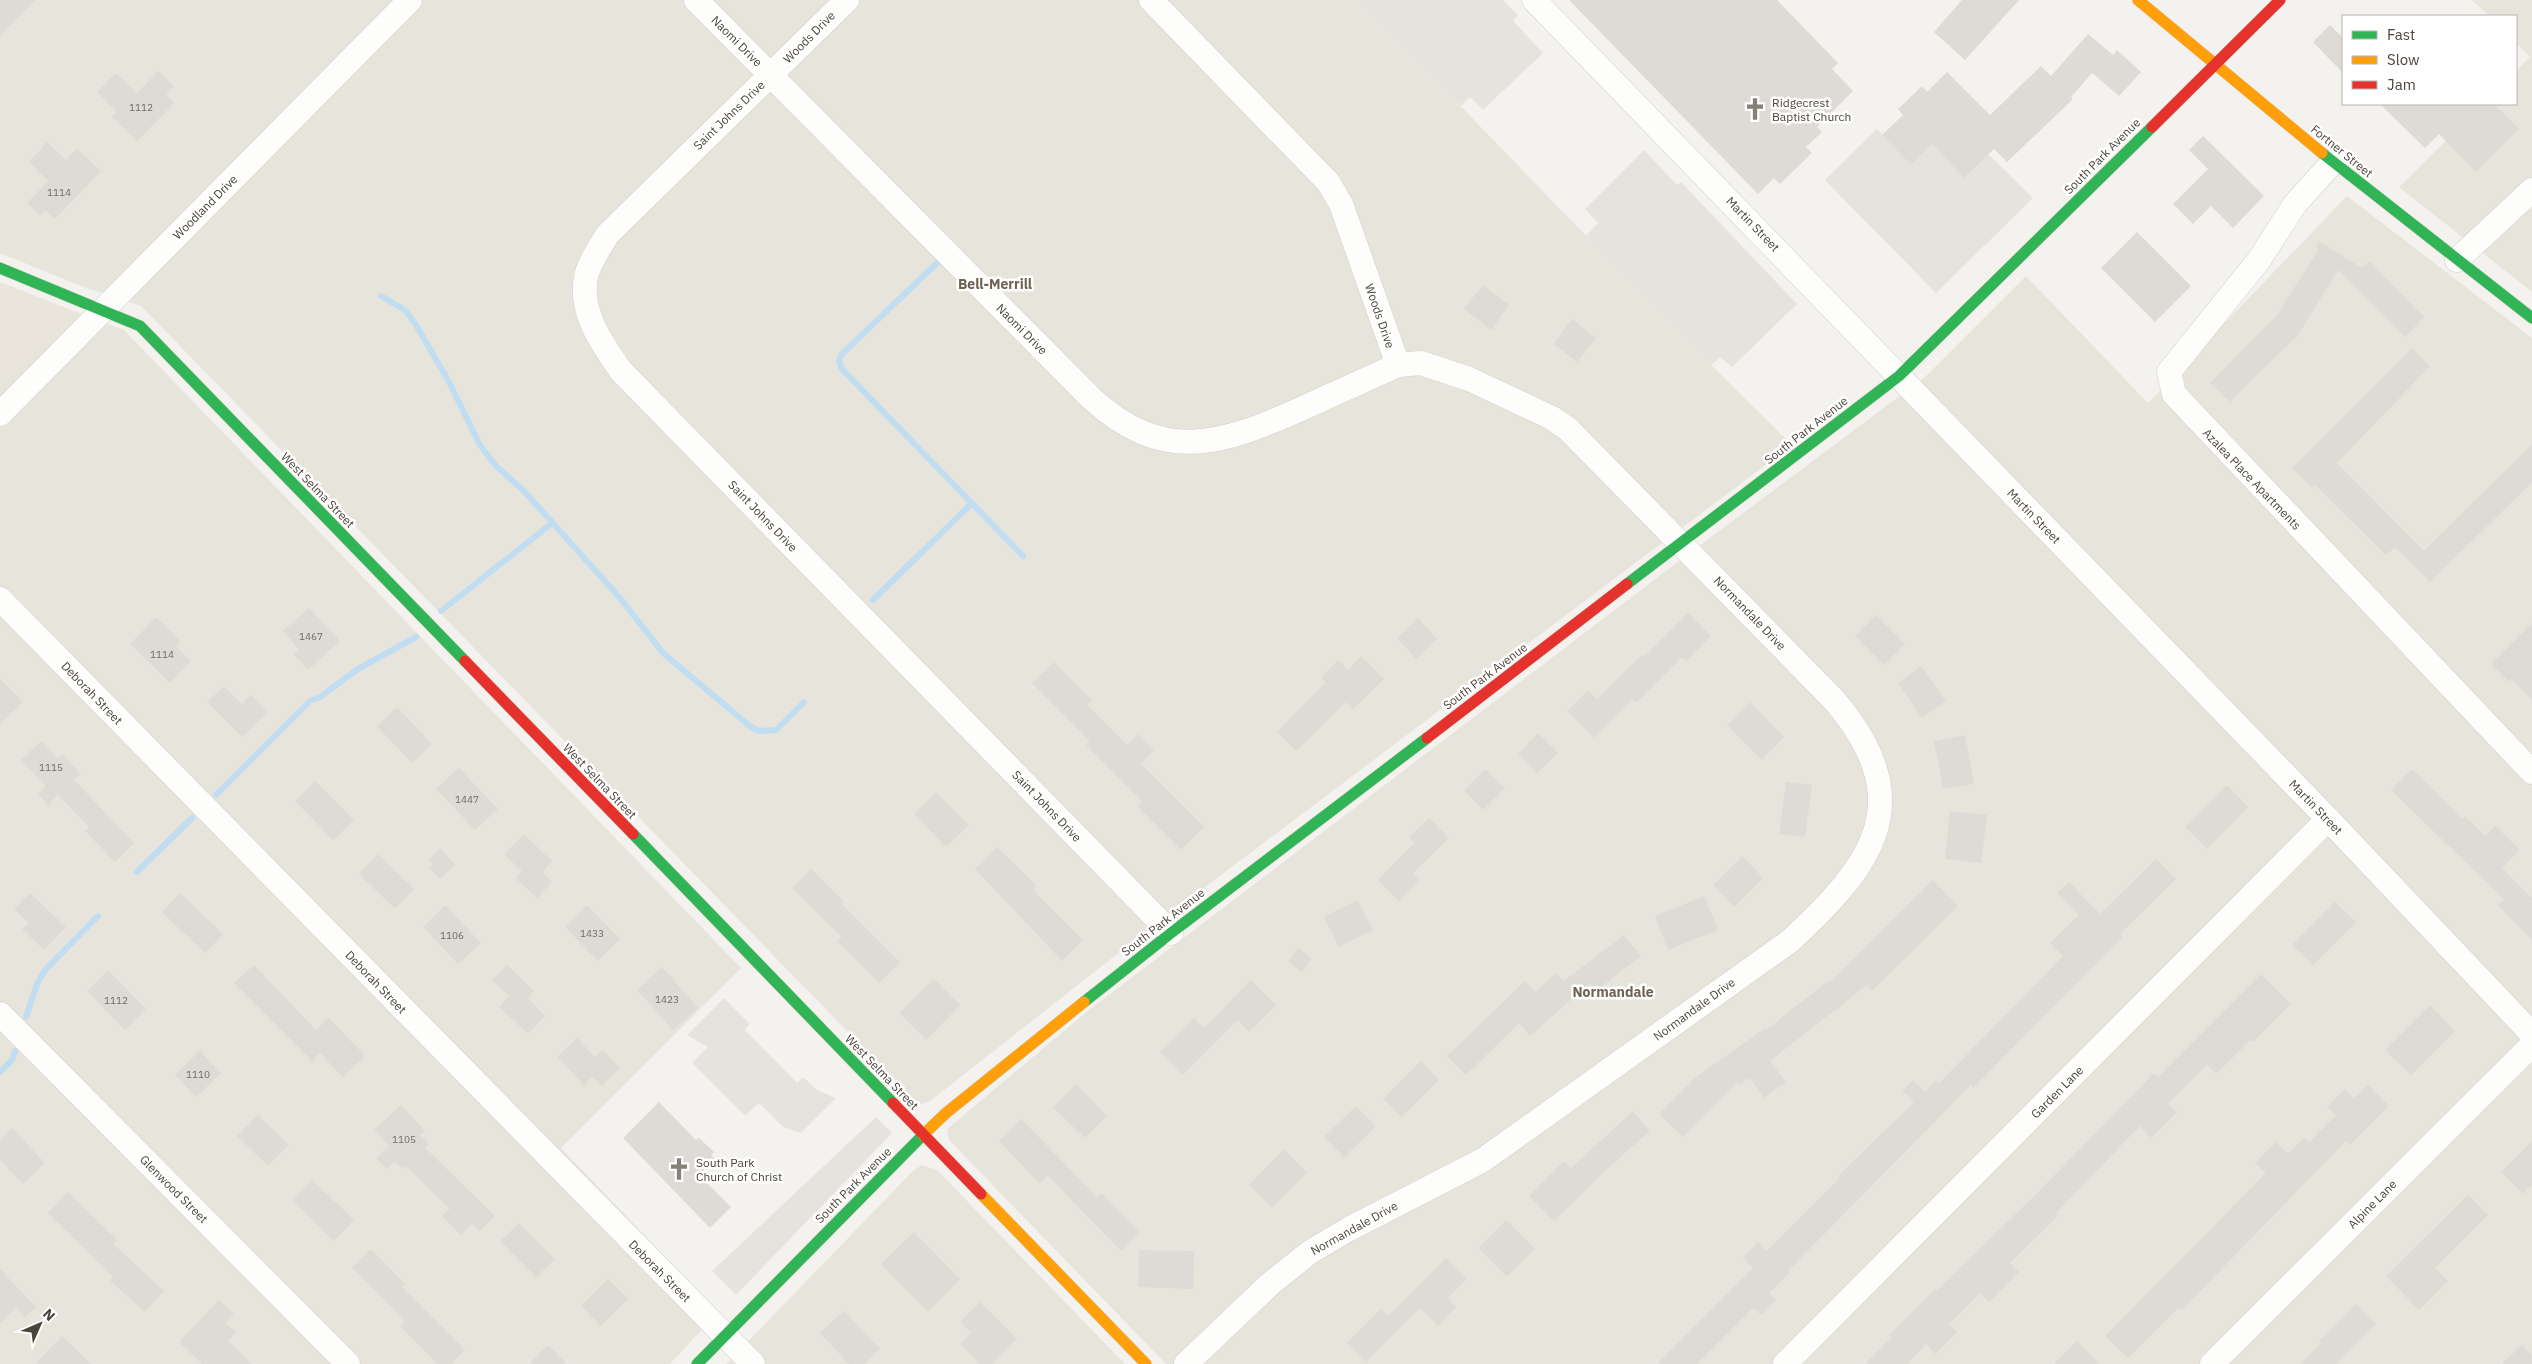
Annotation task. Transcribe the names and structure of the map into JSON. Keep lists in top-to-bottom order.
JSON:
{
  "streets": {
    "street": [
      "Woods Drive",
      "Naomi Drive",
      "Saint Johns Drive",
      "Fortner Street",
      "South Park Avenue",
      "Woodland Drive",
      "Martin Street",
      "Azalea Place Apartments",
      "West Selma Street",
      "Normandale Drive",
      "Deborah Street",
      "Garden Lane",
      "Glenwood Street",
      "Alpine Lane"
    ]
  },
  "crossings": [
    ["Woods Drive", "Naomi Drive"],
    ["Woods Drive", "Saint Johns Drive"],
    ["Woods Drive", "South Park Avenue"],
    ["Woods Drive", "Normandale Drive"],
    ["Naomi Drive", "Saint Johns Drive"],
    ["Saint Johns Drive", "South Park Avenue"],
    ["Fortner Street", "South Park Avenue"],
    ["Fortner Street", "Azalea Place Apartments"],
    ["South Park Avenue", "Martin Street"],
    ["South Park Avenue", "West Selma Street"],
    ["South Park Avenue", "Normandale Drive"],
    ["South Park Avenue", "Deborah Street"],
    ["Woodland Drive", "West Selma Street"],
    ["Martin Street", "Garden Lane"]
  ],
  "districts": ["Bell-Merrill", "Normandale"],
  "places": {
    "church": ["Ridgecrest Baptist Church", "South Park Church of Christ"]
  },
  "house_numbers": [
    "1112",
    "1114",
    "1467",
    "1114",
    "1115",
    "1447",
    "1433",
    "1106",
    "1423",
    "1112",
    "1110",
    "1105"
  ],
  "legend": ["Fast", "Slow", "Jam"],
  "north": "top right"
}
